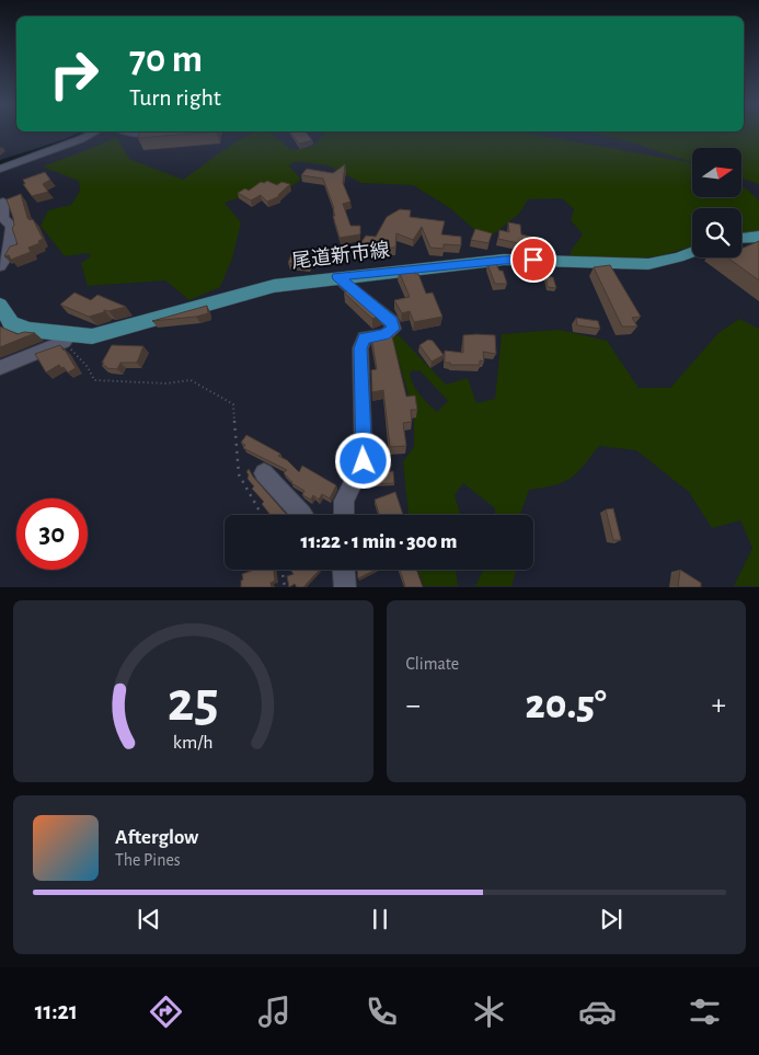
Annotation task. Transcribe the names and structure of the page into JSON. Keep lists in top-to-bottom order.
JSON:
{
  "streets": {
    "main road": ["尾道新市線"]
  },
  "north": "right",
  "page": {
    "turn": ["70 m", "Turn right"],
    "limit": "30",
    "trip": "11:22 · 1 min · 300 m",
    "tile": "Climate",
    "heat": ["−", "20.5°", "+"],
    "song": ["Afterglow", "The Pines"],
    "tabs": "11:21",
    "gauge": ["25", "km/h"]
  }
}
